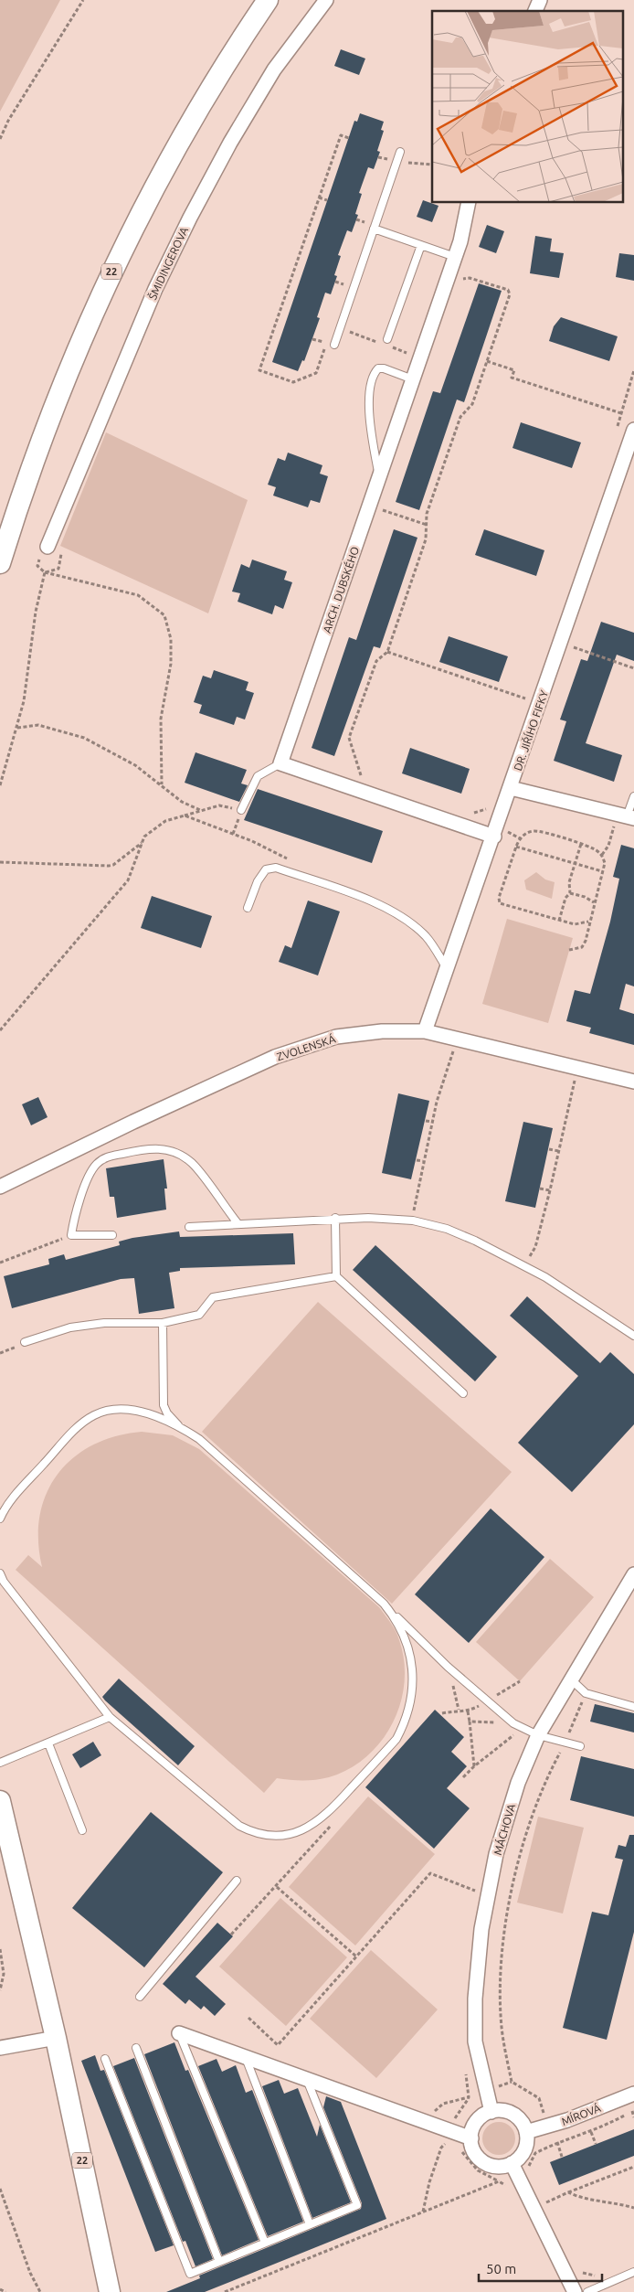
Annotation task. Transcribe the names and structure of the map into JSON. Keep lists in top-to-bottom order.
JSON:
{
  "streets": {
    "main road": ["22"],
    "street": [
      "ŠMIDINGEROVA",
      "ARCH. DUBSKÉHO",
      "DR. JIŘÍHO FIFKY",
      "ZVOLENSKÁ",
      "MÁCHOVA",
      "MÍROVÁ"
    ]
  },
  "crossings": [
    ["DR. JIŘÍHO FIFKY", "ZVOLENSKÁ"],
    ["MÁCHOVA", "MÍROVÁ"]
  ],
  "scale_bar": "50 m"
}
